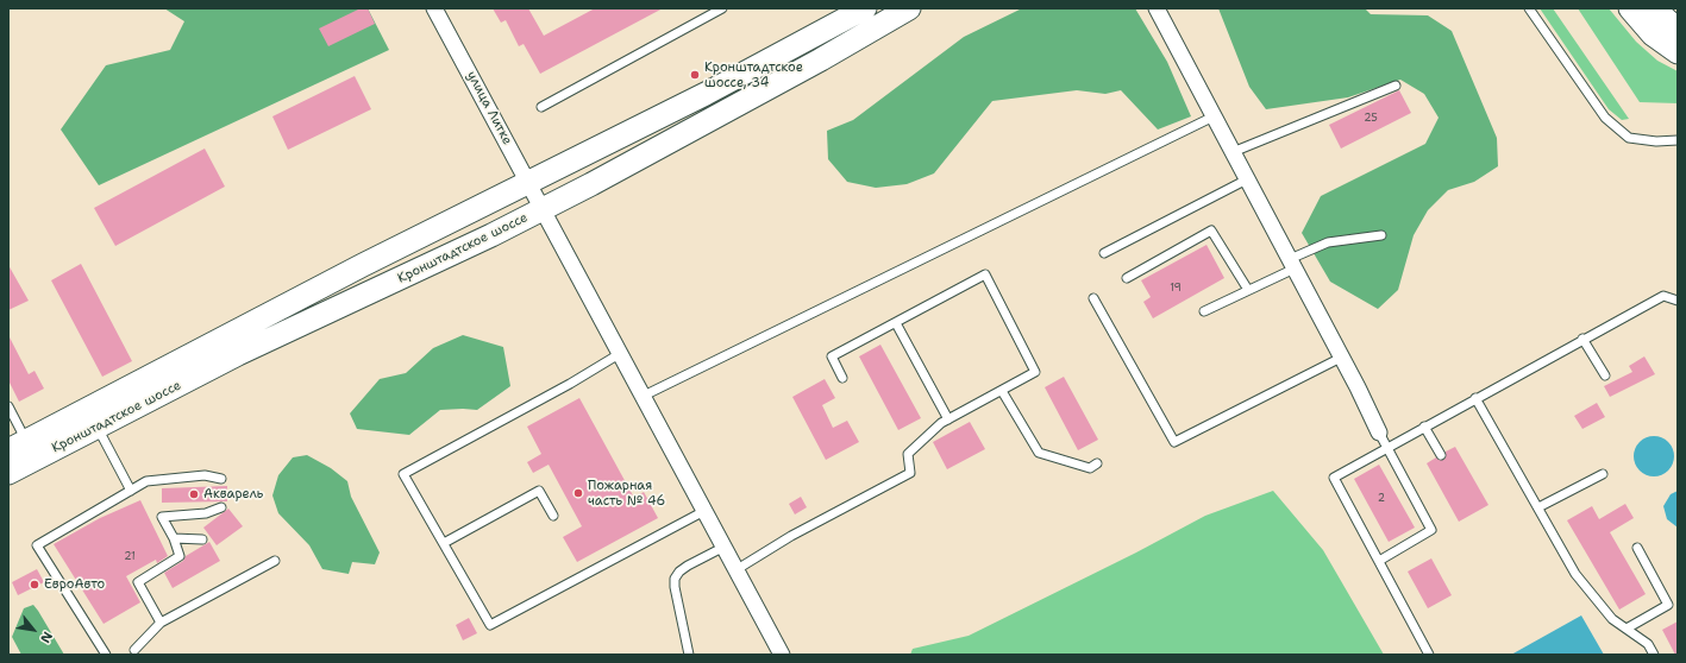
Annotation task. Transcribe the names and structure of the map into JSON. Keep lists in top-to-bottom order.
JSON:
{
  "streets": {
    "main road": ["Кронштадтское шоссе"],
    "street": ["улица Литке"]
  },
  "crossings": [
    ["улица Литке", "Кронштадтское шоссе"]
  ],
  "places": [
    "Кронштадтское шоссе, 34",
    "Пожарная часть № 46",
    "Акварель",
    "ЕвроАвто"
  ],
  "house_numbers": [
    "25",
    "19",
    "2",
    "21"
  ],
  "north": "bottom right"
}
